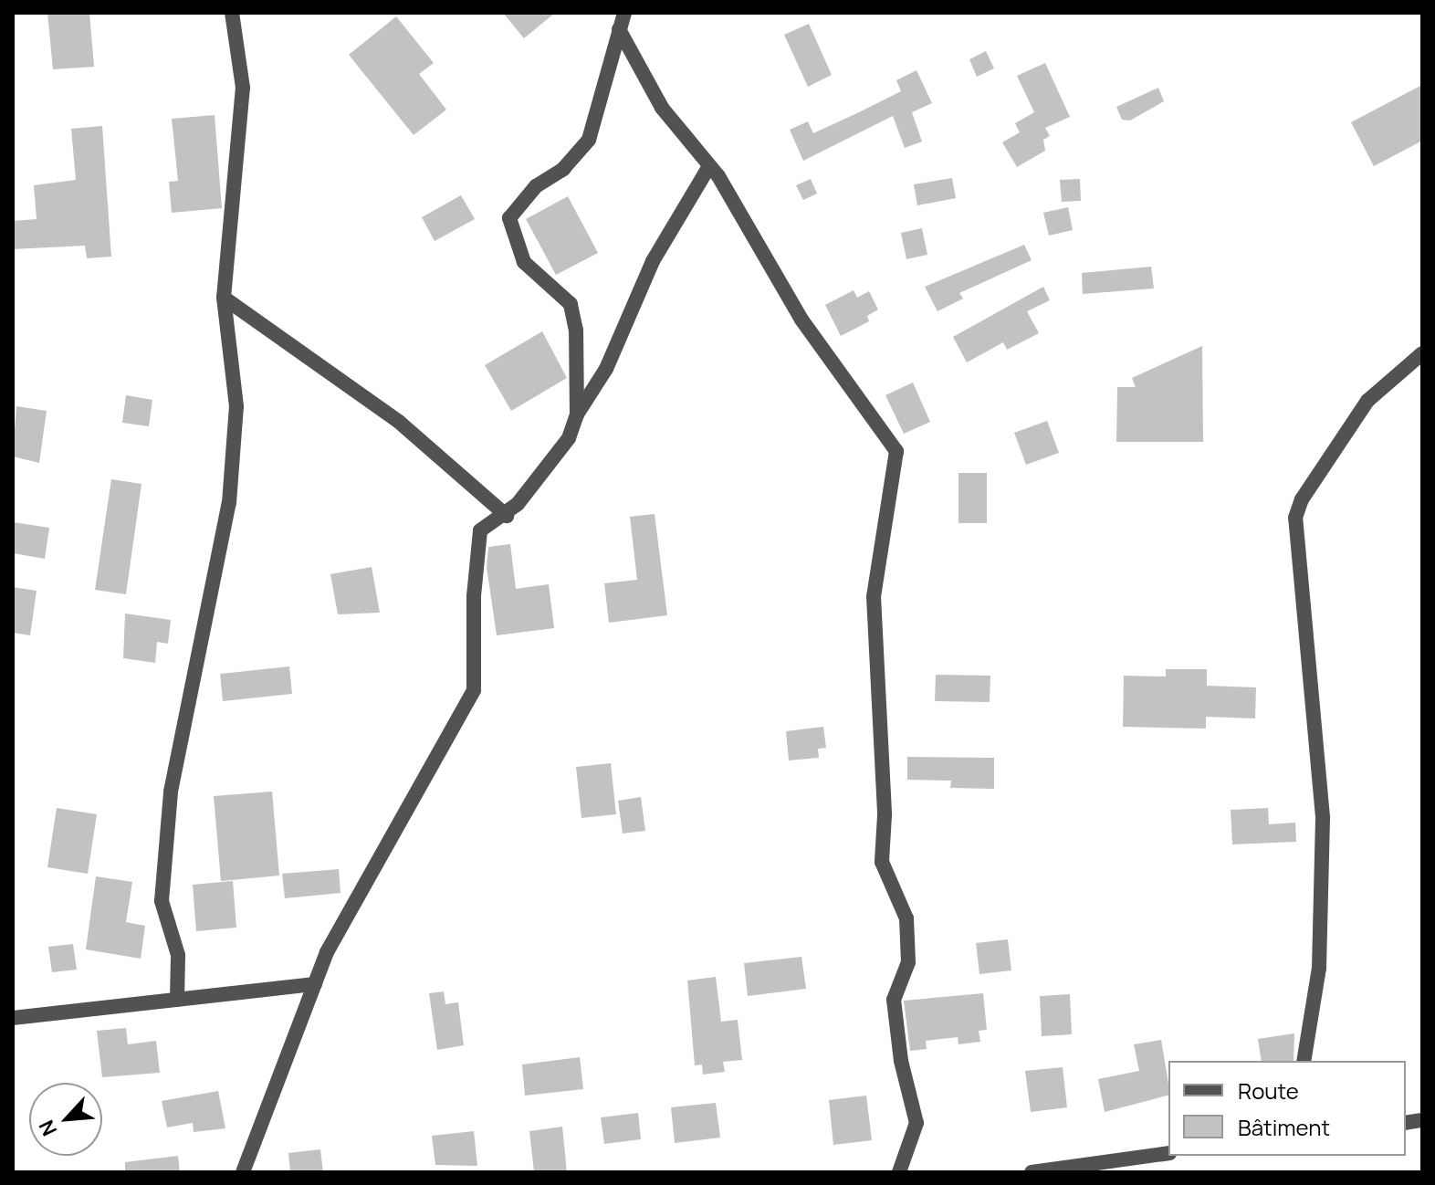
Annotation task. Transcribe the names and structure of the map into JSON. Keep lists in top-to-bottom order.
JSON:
{
  "legend": ["Route", "Bâtiment"],
  "north": "bottom left"
}
